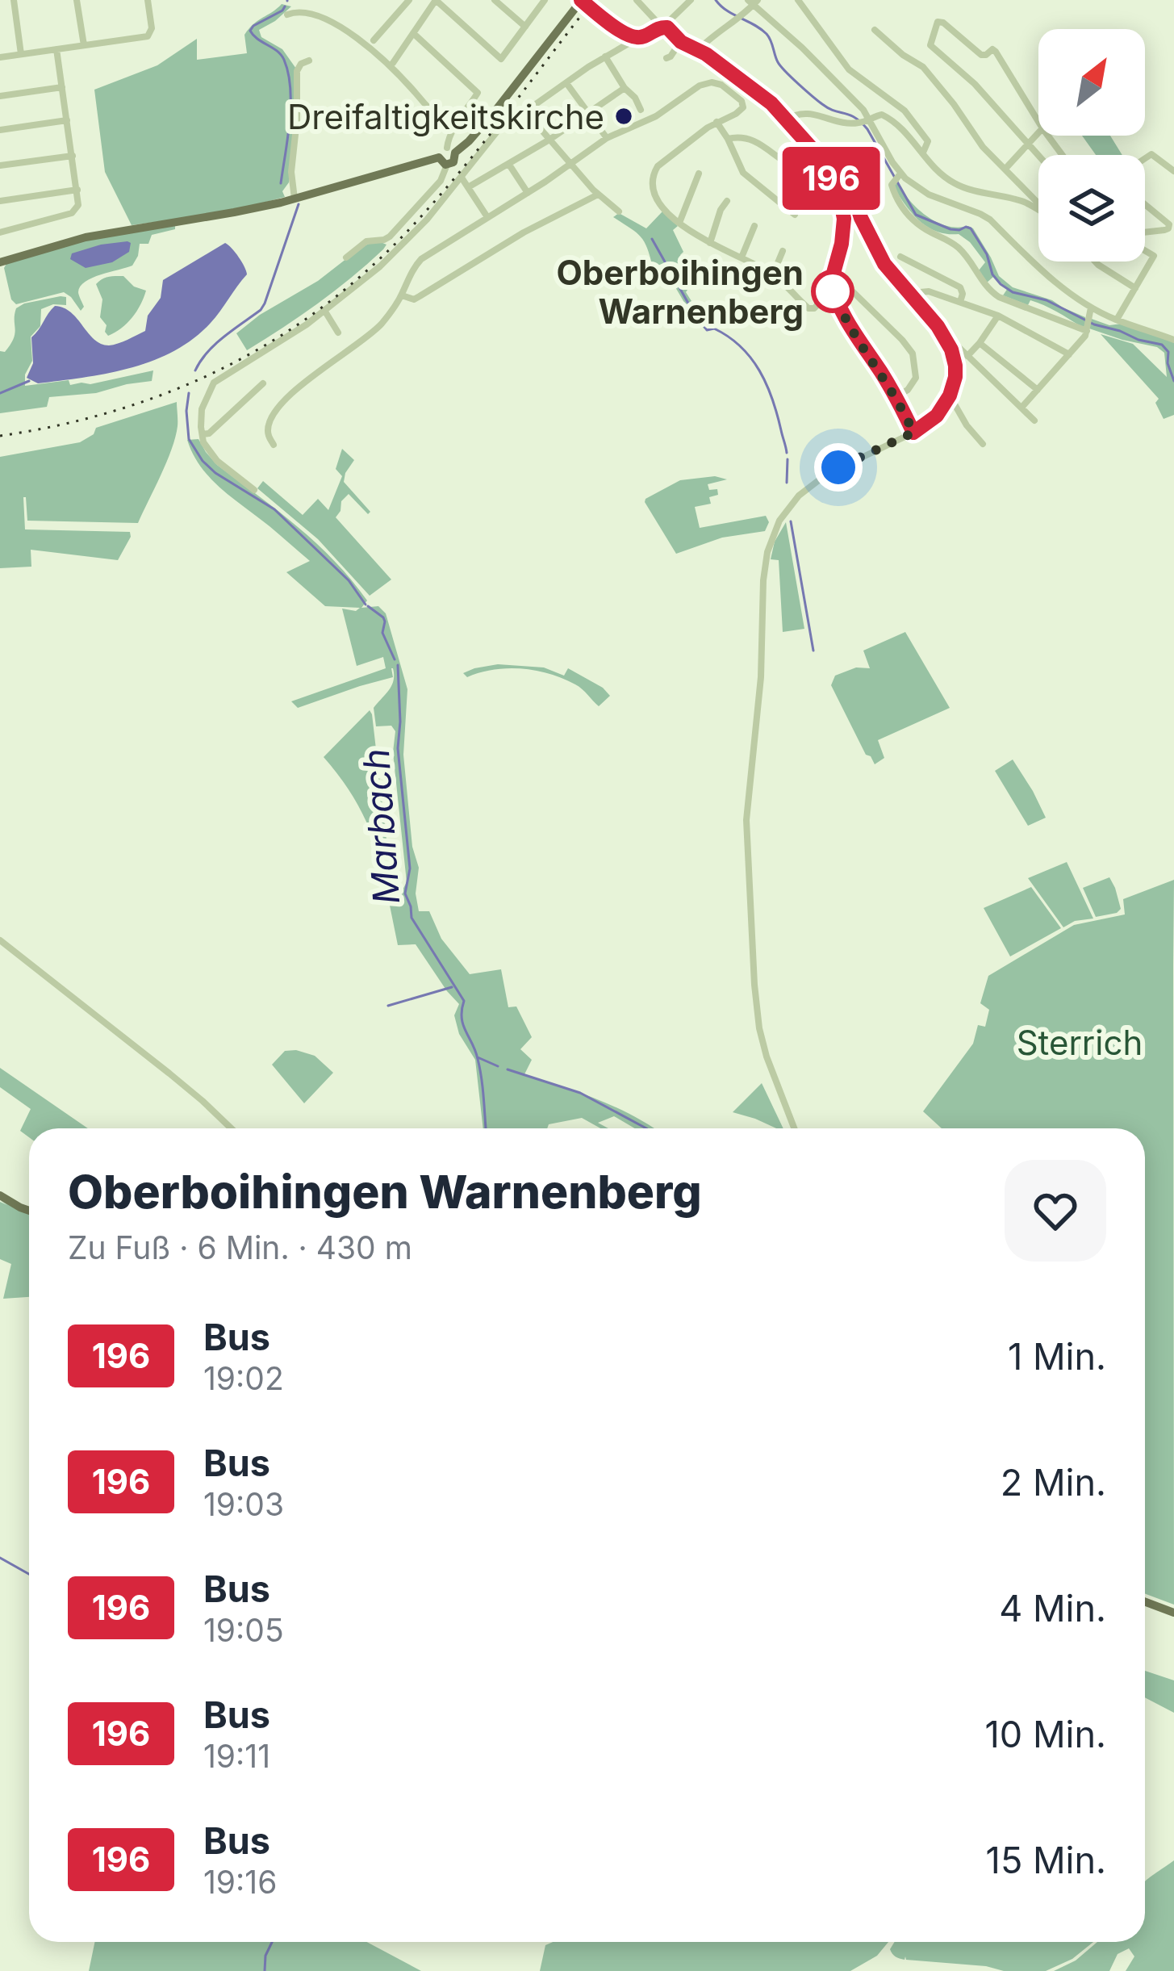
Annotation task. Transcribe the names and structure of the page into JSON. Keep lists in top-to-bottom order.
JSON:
{
  "water": ["Marbach"],
  "parks": ["Sterrich"],
  "places": ["Dreifaltigkeitskirche", "Oberboihingen Warnenberg"],
  "lines": ["bus line 196"],
  "north": "top right",
  "page": {
    "on_map": "196",
    "heading": ["Oberboihingen Warnenberg", "Zu Fuß · 6 Min. · 430 m"],
    "list": [
      {
        "mark": "196",
        "name": "Bus",
        "note": "19:02",
        "value": "1 Min."
      },
      {
        "mark": "196",
        "name": "Bus",
        "note": "19:03",
        "value": "2 Min."
      },
      {
        "mark": "196",
        "name": "Bus",
        "note": "19:05",
        "value": "4 Min."
      },
      {
        "mark": "196",
        "name": "Bus",
        "note": "19:11",
        "value": "10 Min."
      },
      {
        "mark": "196",
        "name": "Bus",
        "note": "19:16",
        "value": "15 Min."
      }
    ]
  }
}
